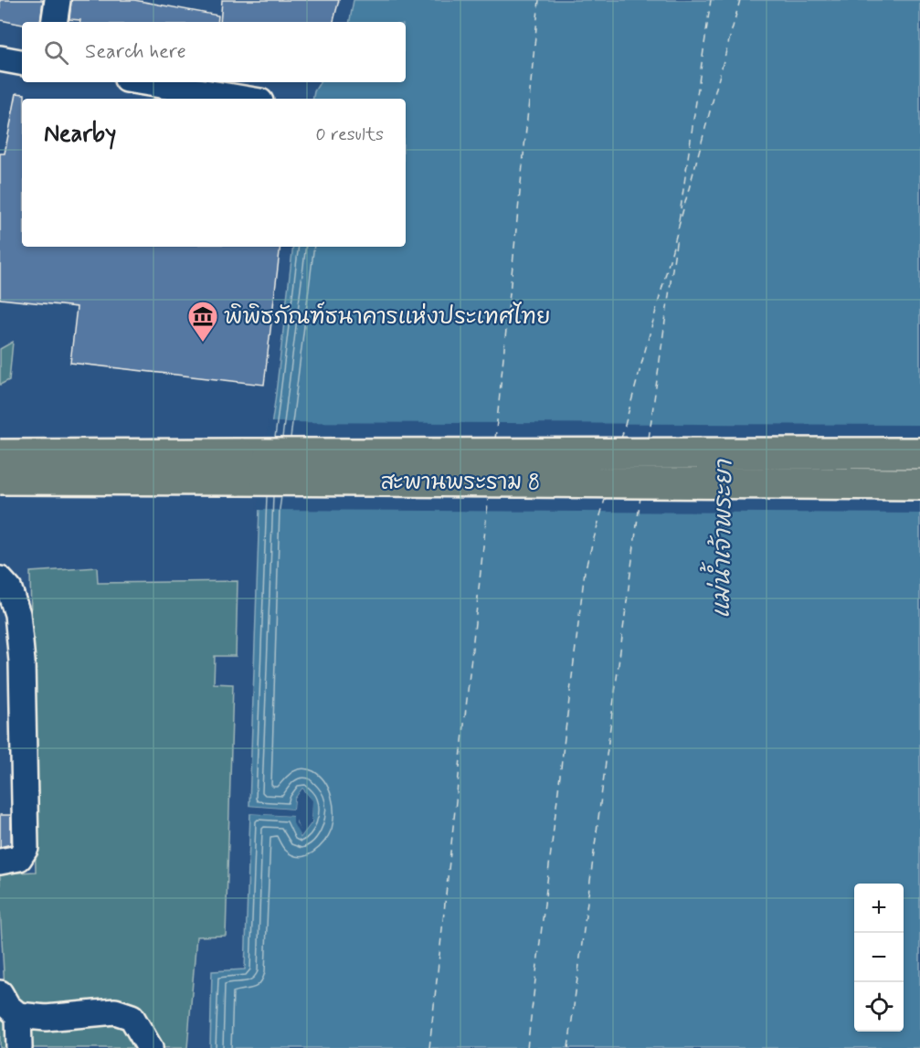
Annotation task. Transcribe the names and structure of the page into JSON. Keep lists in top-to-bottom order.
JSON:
{
  "streets": {
    "main road": ["สะพานพระราม 8"]
  },
  "water": ["แม่น้ำเจ้าพระยา"],
  "places": {
    "museum": ["พิพิธภัณฑ์ธนาคารแห่งประเทศไทย"]
  },
  "page": {
    "search": "Search here",
    "heading": ["Nearby", "0 results"],
    "map_buttons": ["+", "−"]
  }
}
